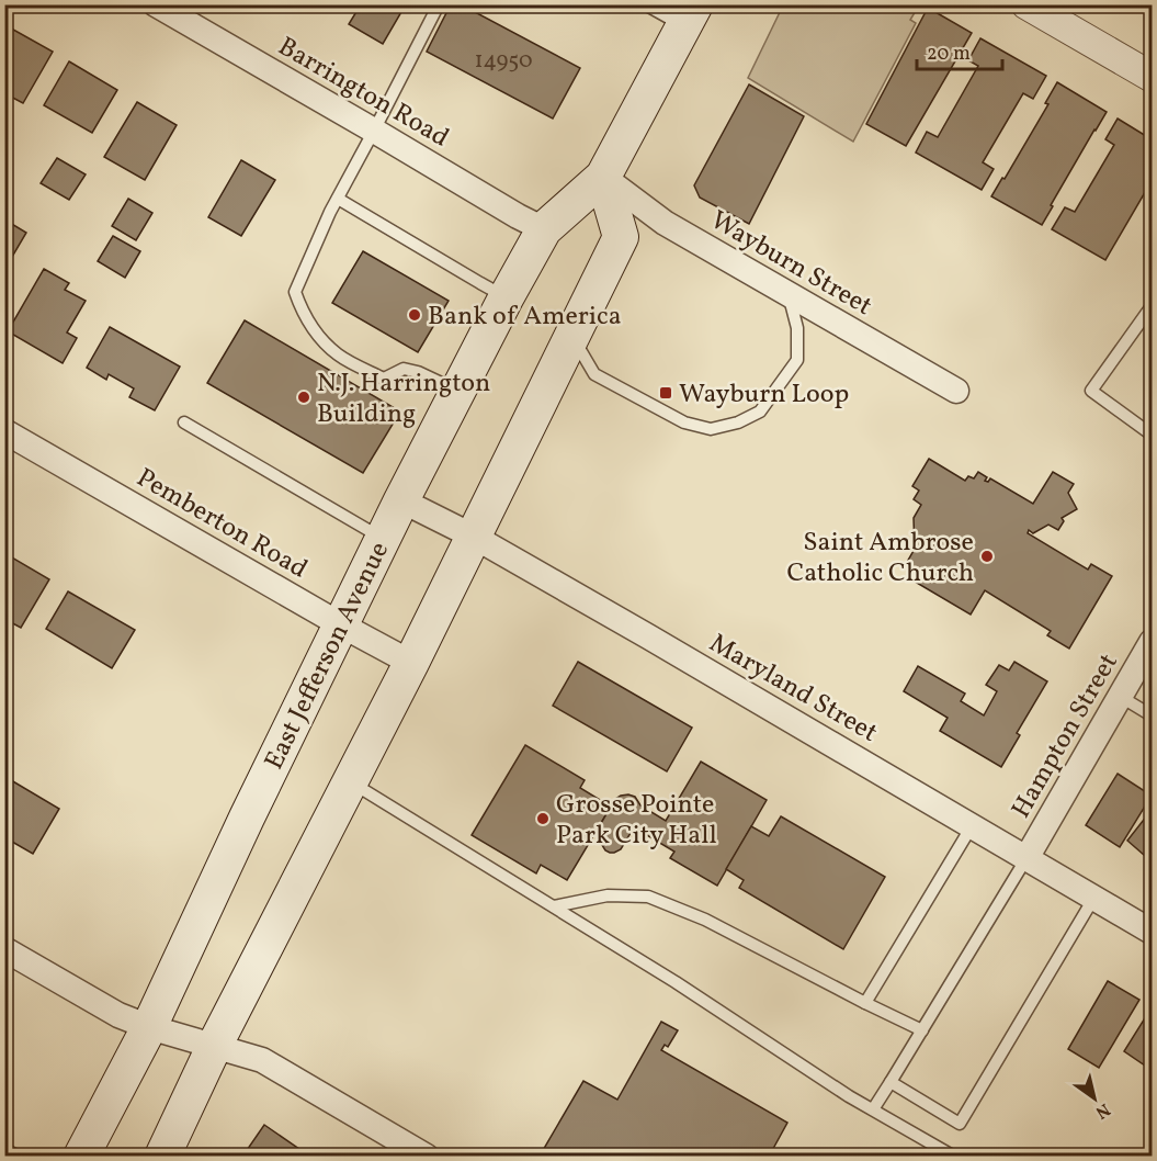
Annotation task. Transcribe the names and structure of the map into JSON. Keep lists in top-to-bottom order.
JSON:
{
  "streets": {
    "main road": ["East Jefferson Avenue"],
    "street": [
      "Barrington Road",
      "Wayburn Street",
      "Pemberton Road",
      "Maryland Street",
      "Hampton Street"
    ]
  },
  "crossings": [
    ["Barrington Road", "East Jefferson Avenue"],
    ["Wayburn Street", "East Jefferson Avenue"],
    ["Pemberton Road", "East Jefferson Avenue"],
    ["East Jefferson Avenue", "Maryland Street"],
    ["Maryland Street", "Hampton Street"]
  ],
  "places": {
    "other": [
      "Bank of America",
      "N.J. Harrington Building",
      "Saint Ambrose Catholic Church",
      "Grosse Pointe Park City Hall"
    ],
    "transit": ["Wayburn Loop"]
  },
  "house_numbers": ["14950"],
  "scale_bar": "20 m",
  "north": "bottom right"
}
